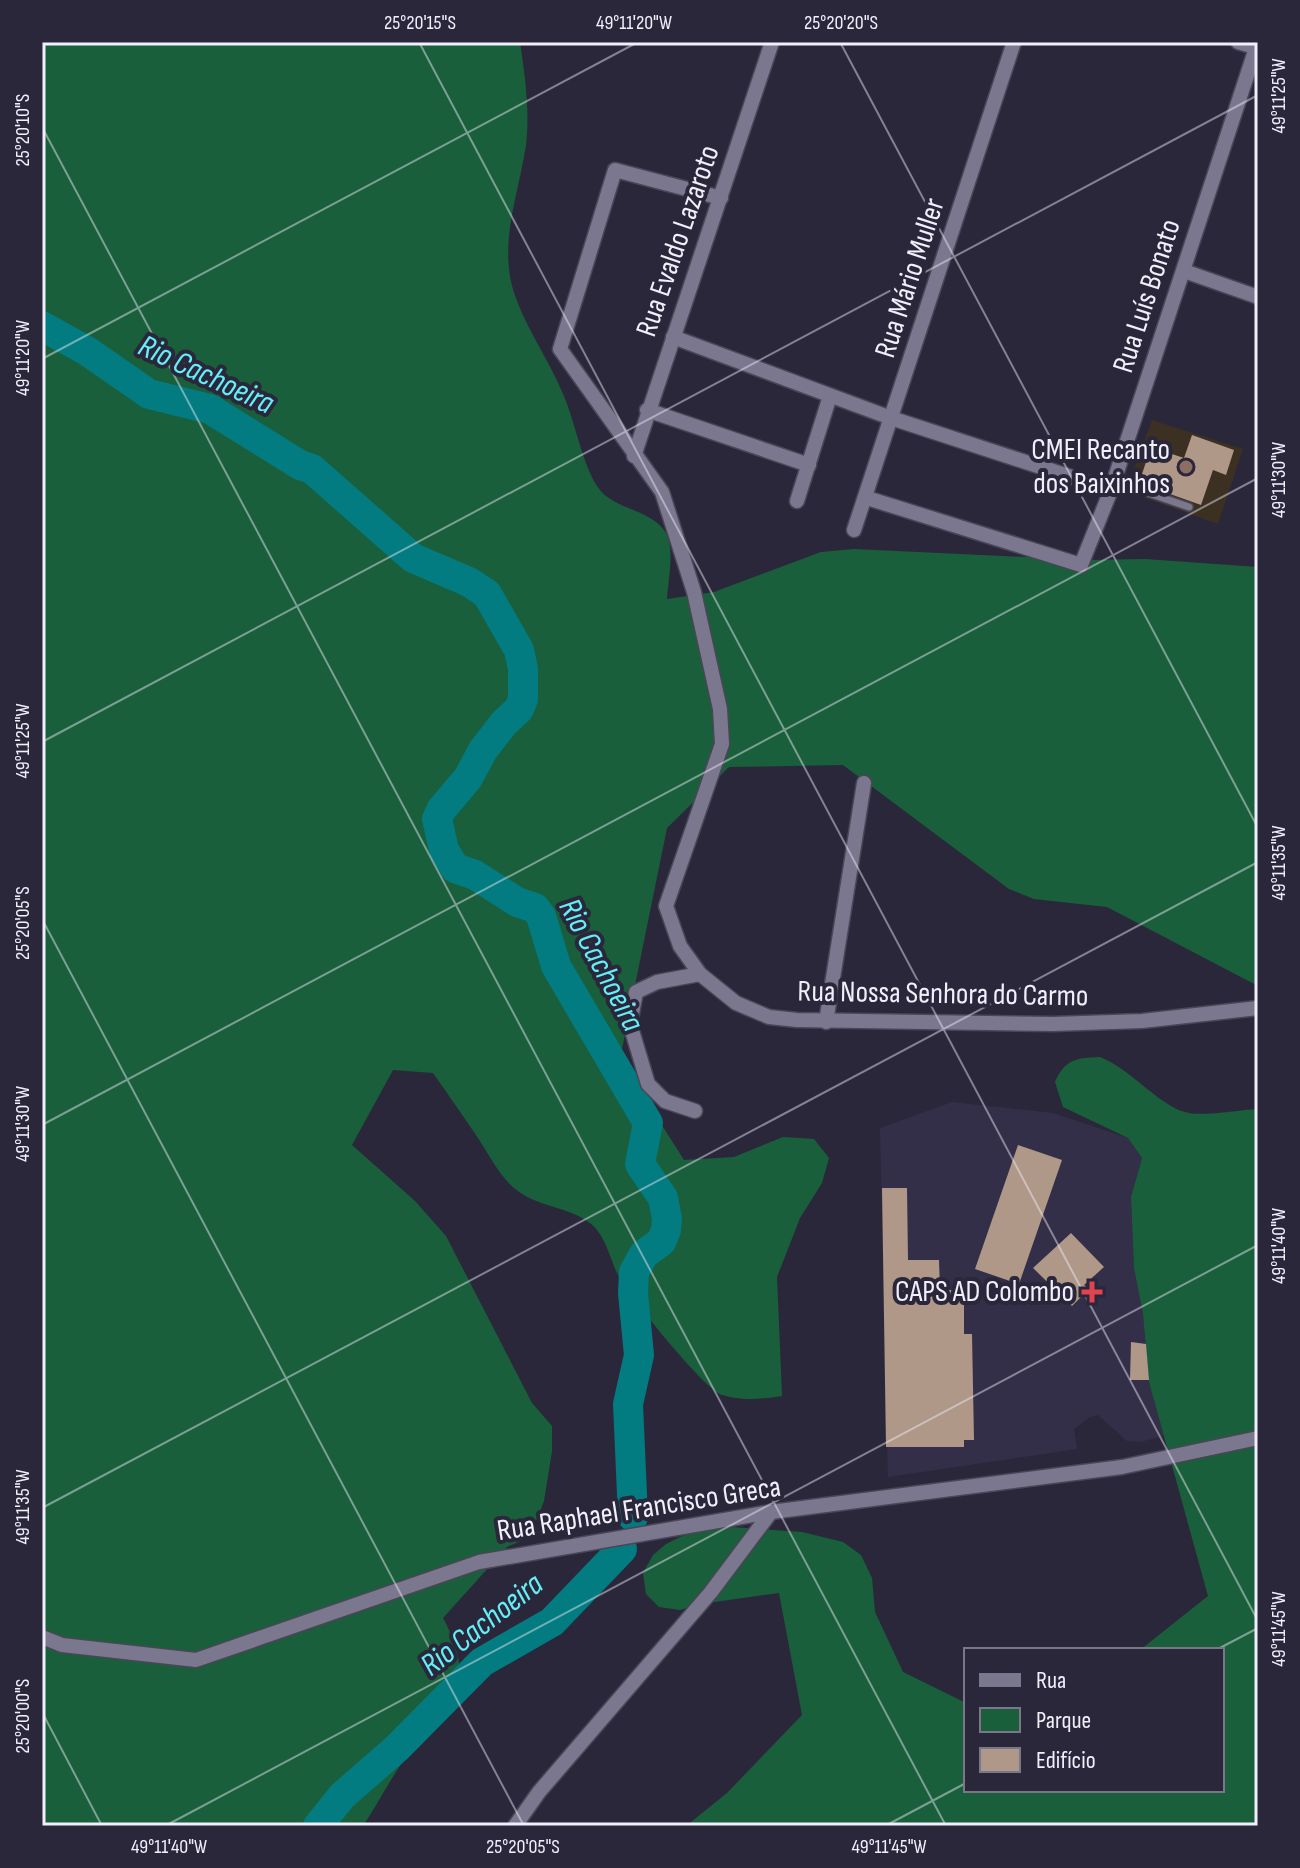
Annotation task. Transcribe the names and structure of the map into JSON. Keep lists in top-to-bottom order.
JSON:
{
  "streets": {
    "street": [
      "Rua Evaldo Lazaroto",
      "Rua Mário Muller",
      "Rua Luís Bonato",
      "Rua Nossa Senhora do Carmo",
      "Rua Raphael Francisco Greca"
    ]
  },
  "crossings": [
    ["Rua Evaldo Lazaroto", "Rua Nossa Senhora do Carmo"],
    ["Rua Mário Muller", "Rua Luís Bonato"]
  ],
  "water": ["Rio Cachoeira"],
  "places": {
    "other": ["CMEI Recanto dos Baixinhos"],
    "health": ["CAPS AD Colombo"]
  },
  "legend": ["Rua", "Parque", "Edifício"],
  "coordinates": [
    "25°20'15\"S",
    "49°11'20\"W",
    "25°20'20\"S",
    "49°11'25\"W",
    "25°20'10\"S",
    "49°11'30\"W",
    "49°11'35\"W",
    "25°20'05\"S",
    "49°11'40\"W",
    "49°11'45\"W",
    "25°20'00\"S"
  ]
}
